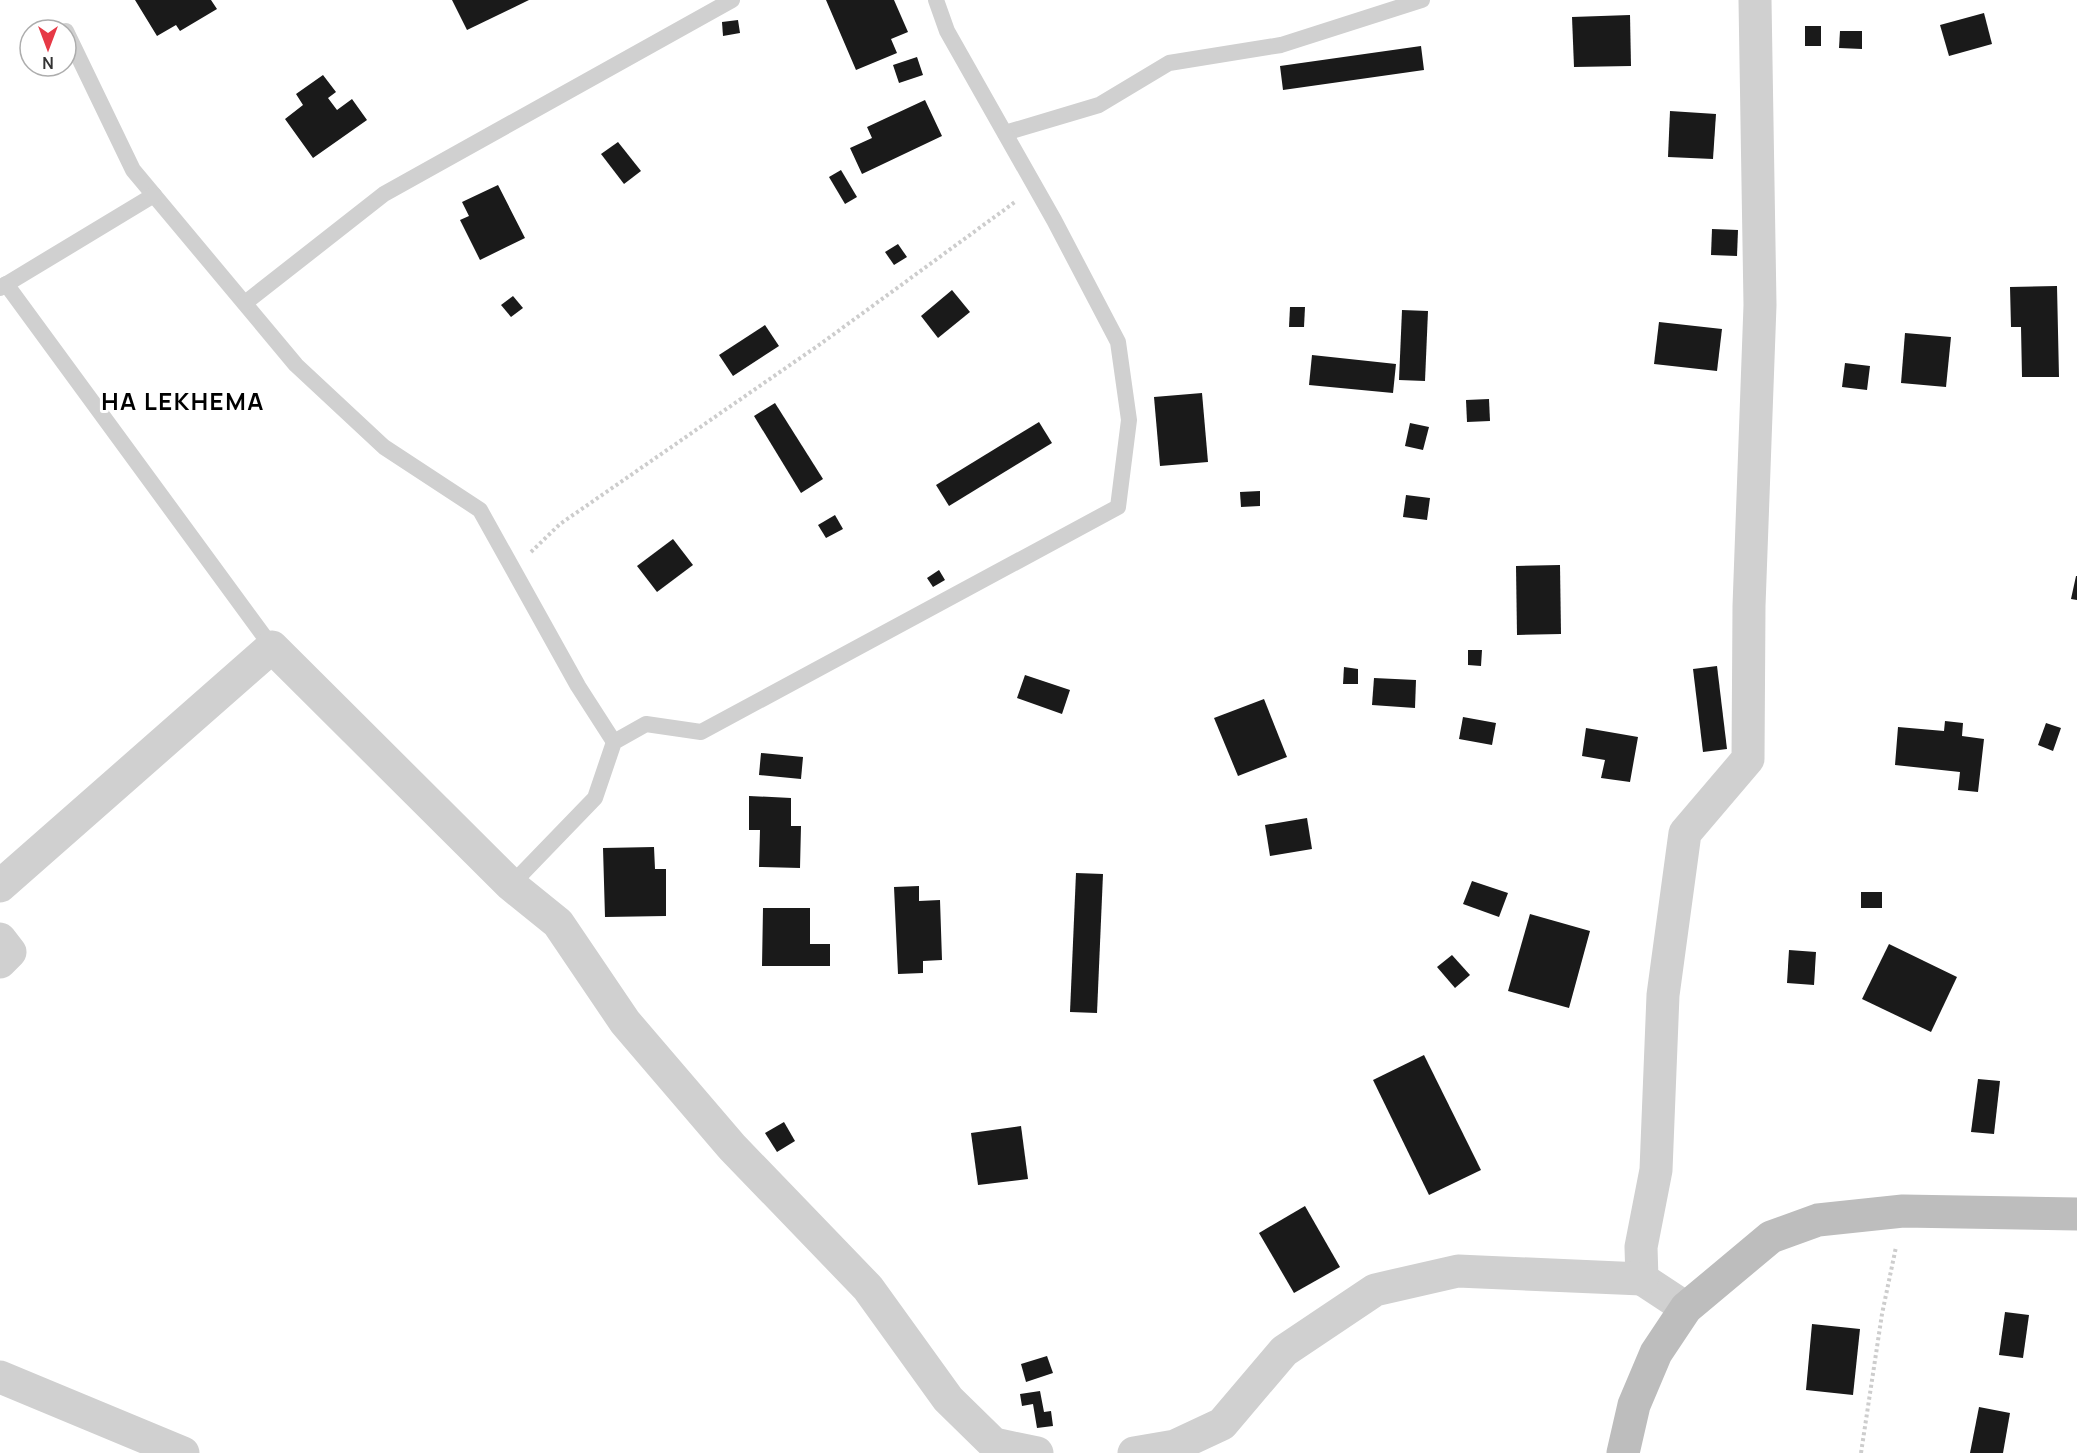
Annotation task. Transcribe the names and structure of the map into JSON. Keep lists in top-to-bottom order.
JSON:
{
  "districts": ["HA LEKHEMA"],
  "north": "bottom"
}
